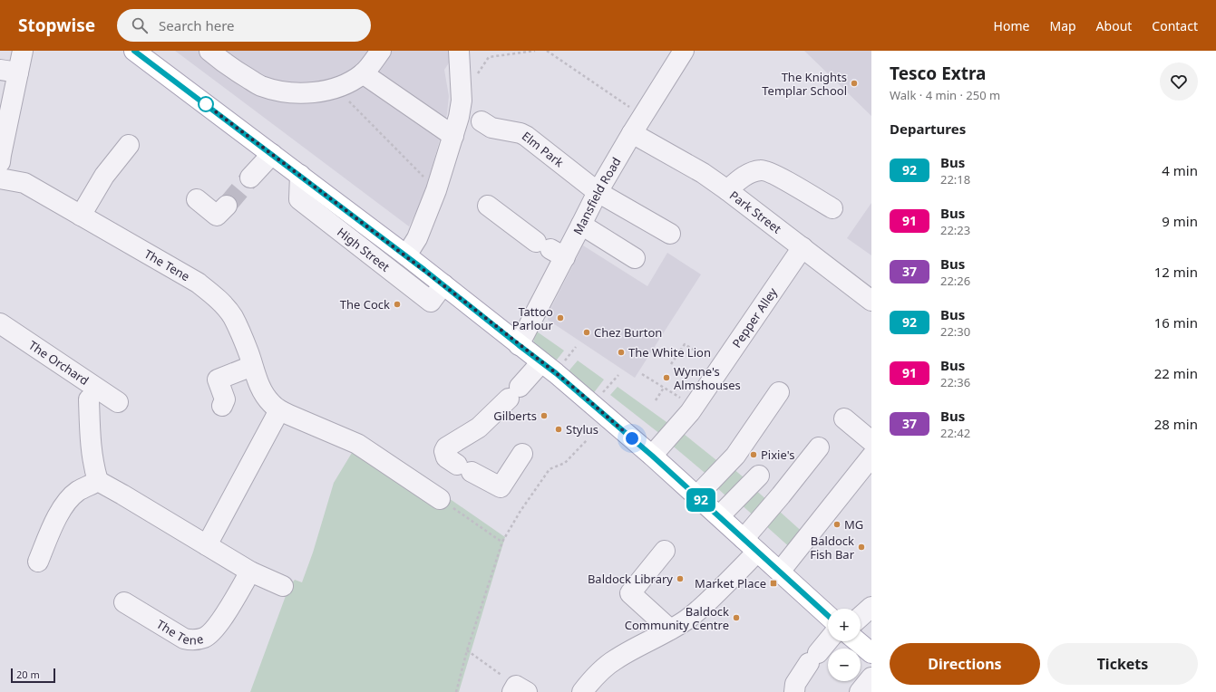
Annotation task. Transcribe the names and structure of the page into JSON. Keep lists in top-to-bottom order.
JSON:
{
  "streets": {
    "main road": ["High Street"],
    "street": [
      "Elm Park",
      "Mansfield Road",
      "Park Street",
      "The Tene",
      "Pepper Alley",
      "The Orchard"
    ]
  },
  "crossings": [
    ["Elm Park", "Mansfield Road"],
    ["Mansfield Road", "Park Street"],
    ["Mansfield Road", "High Street"],
    ["Park Street", "Pepper Alley"],
    ["High Street", "Pepper Alley"]
  ],
  "places": {
    "other": [
      "The Knights Templar School",
      "The Cock",
      "Tattoo Parlour",
      "Chez Burton",
      "The White Lion",
      "Wynne's Almshouses",
      "Gilberts",
      "Stylus",
      "Pixie's",
      "MG",
      "Baldock Fish Bar",
      "Baldock Library",
      "Baldock Community Centre"
    ],
    "transit": ["Market Place"]
  },
  "lines": ["bus line 92"],
  "scale_bar": "20 m",
  "page": {
    "header": "Stopwise",
    "search": "Search here",
    "nav": [
      "Home",
      "Map",
      "About",
      "Contact"
    ],
    "on_map": "92",
    "heading": [
      ["Tesco Extra", "Walk · 4 min · 250 m"],
      "Departures"
    ],
    "list": [
      {
        "mark": "92",
        "name": "Bus",
        "note": "22:18",
        "value": "4 min"
      },
      {
        "mark": "91",
        "name": "Bus",
        "note": "22:23",
        "value": "9 min"
      },
      {
        "mark": "37",
        "name": "Bus",
        "note": "22:26",
        "value": "12 min"
      },
      {
        "mark": "92",
        "name": "Bus",
        "note": "22:30",
        "value": "16 min"
      },
      {
        "mark": "91",
        "name": "Bus",
        "note": "22:36",
        "value": "22 min"
      },
      {
        "mark": "37",
        "name": "Bus",
        "note": "22:42",
        "value": "28 min"
      }
    ],
    "map_buttons": ["+", "−"],
    "buttons": ["Directions", "Tickets"],
    "scale": "20 m"
  }
}
